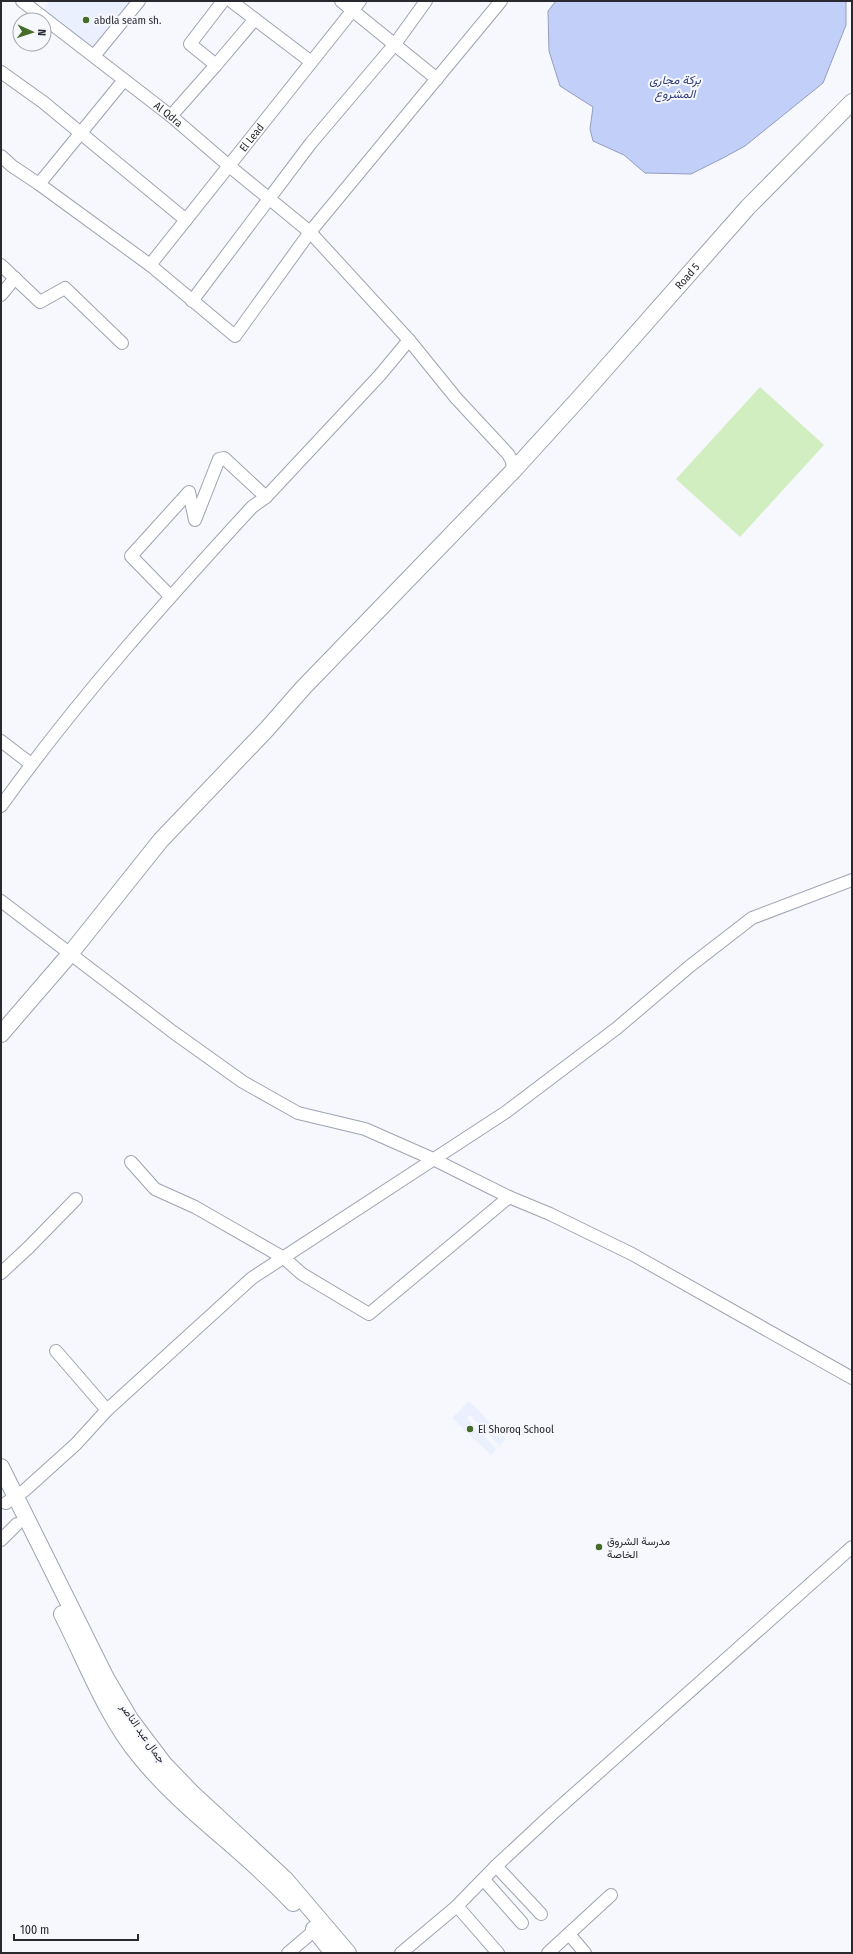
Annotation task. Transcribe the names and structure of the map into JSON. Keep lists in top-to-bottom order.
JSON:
{
  "streets": {
    "main road": ["Road 5", "جمال عبد الناصر"],
    "street": ["Al Qdra", "El Lead"]
  },
  "crossings": [
    ["Al Qdra", "El Lead"],
    ["Al Qdra", "Road 5"]
  ],
  "water": ["بركة مجارى المشروع"],
  "places": ["abdla seam sh.", "El Shoroq School", "مدرسة الشروق الخاصة"],
  "scale_bar": "100 m",
  "north": "right"
}
